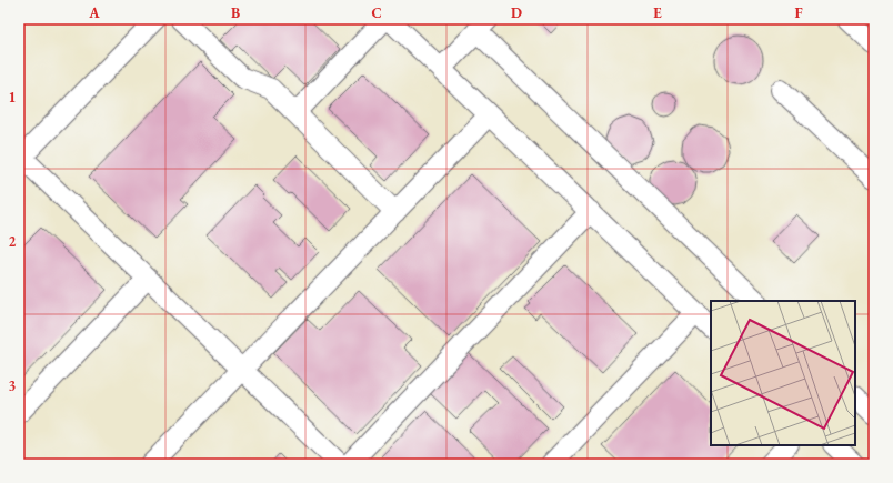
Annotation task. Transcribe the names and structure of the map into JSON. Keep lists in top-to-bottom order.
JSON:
{
  "grid": {
    "columns": [
      "A",
      "B",
      "C",
      "D",
      "E",
      "F"
    ],
    "rows": ["1", "2", "3"]
  }
}
